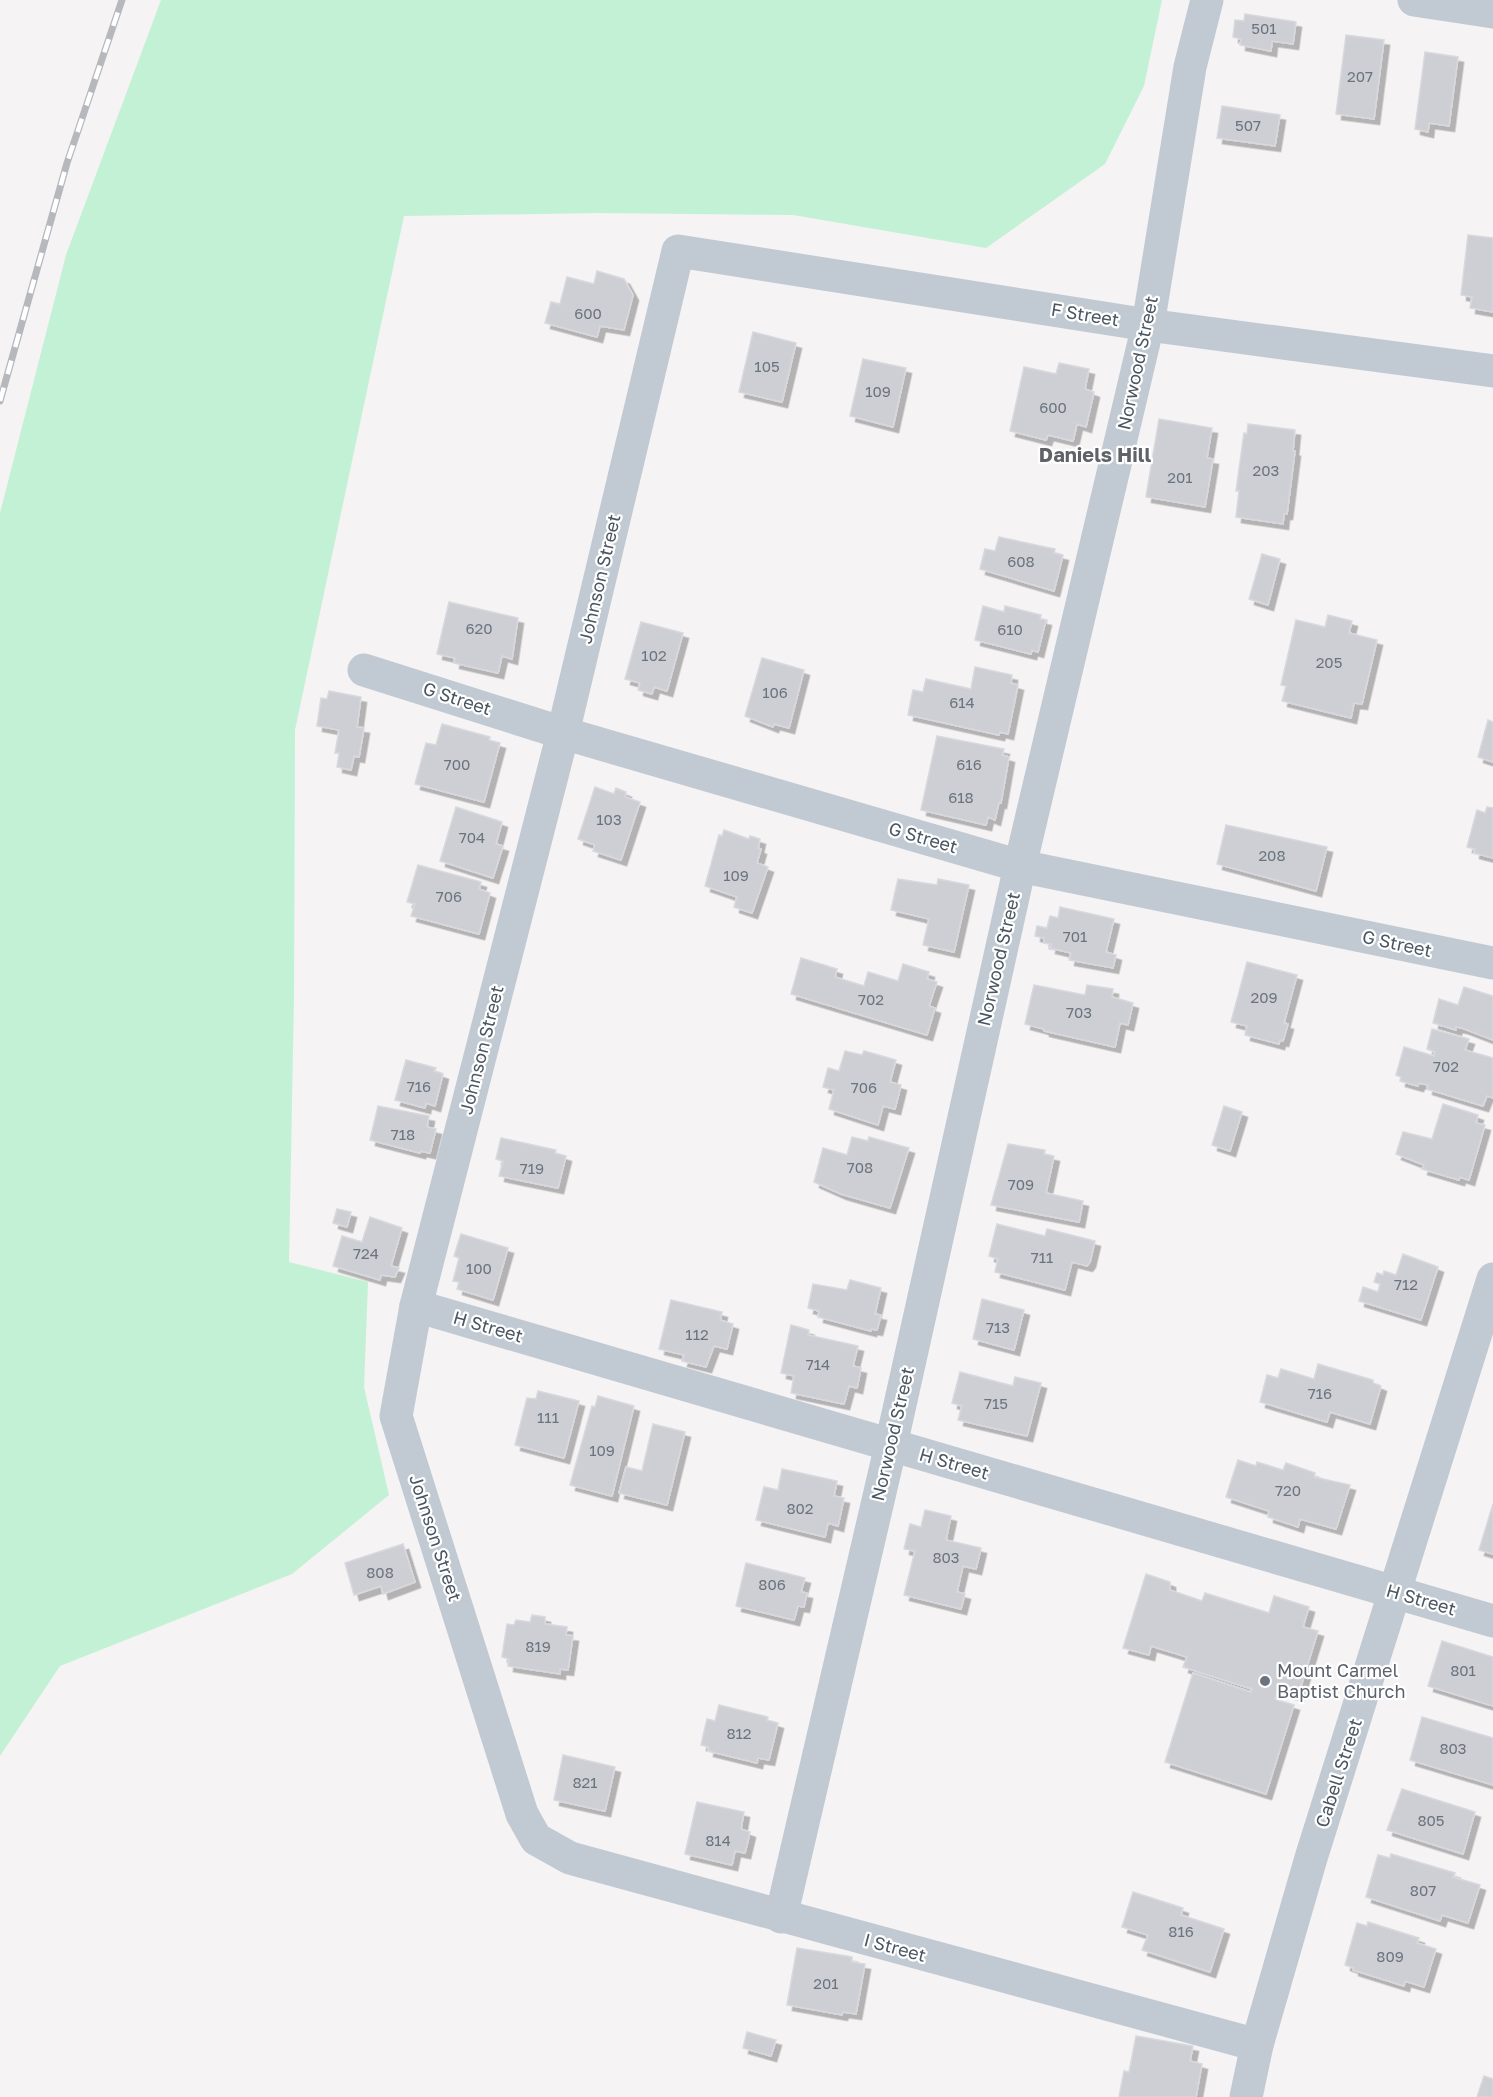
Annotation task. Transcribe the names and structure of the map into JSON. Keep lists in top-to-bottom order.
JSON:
{
  "streets": {
    "street": [
      "F Street",
      "Norwood Street",
      "Johnson Street",
      "G Street",
      "H Street",
      "Cabell Street",
      "I Street"
    ]
  },
  "crossings": [
    ["F Street", "Norwood Street"],
    ["F Street", "Johnson Street"],
    ["Norwood Street", "G Street"],
    ["Norwood Street", "H Street"],
    ["Norwood Street", "I Street"],
    ["Johnson Street", "G Street"],
    ["Johnson Street", "H Street"],
    ["Johnson Street", "I Street"],
    ["H Street", "Cabell Street"],
    ["Cabell Street", "I Street"]
  ],
  "districts": ["Daniels Hill"],
  "places": ["Mount Carmel Baptist Church"],
  "house_numbers": [
    "501",
    "207",
    "507",
    "600",
    "105",
    "109",
    "600",
    "203",
    "201",
    "608",
    "620",
    "610",
    "102",
    "205",
    "106",
    "614",
    "700",
    "616",
    "618",
    "103",
    "704",
    "208",
    "109",
    "706",
    "701",
    "209",
    "702",
    "703",
    "702",
    "716",
    "706",
    "718",
    "708",
    "719",
    "709",
    "724",
    "711",
    "100",
    "712",
    "713",
    "112",
    "714",
    "716",
    "715",
    "111",
    "109",
    "720",
    "802",
    "803",
    "808",
    "806",
    "819",
    "801",
    "812",
    "803",
    "821",
    "805",
    "814",
    "807",
    "816",
    "809",
    "201"
  ]
}
